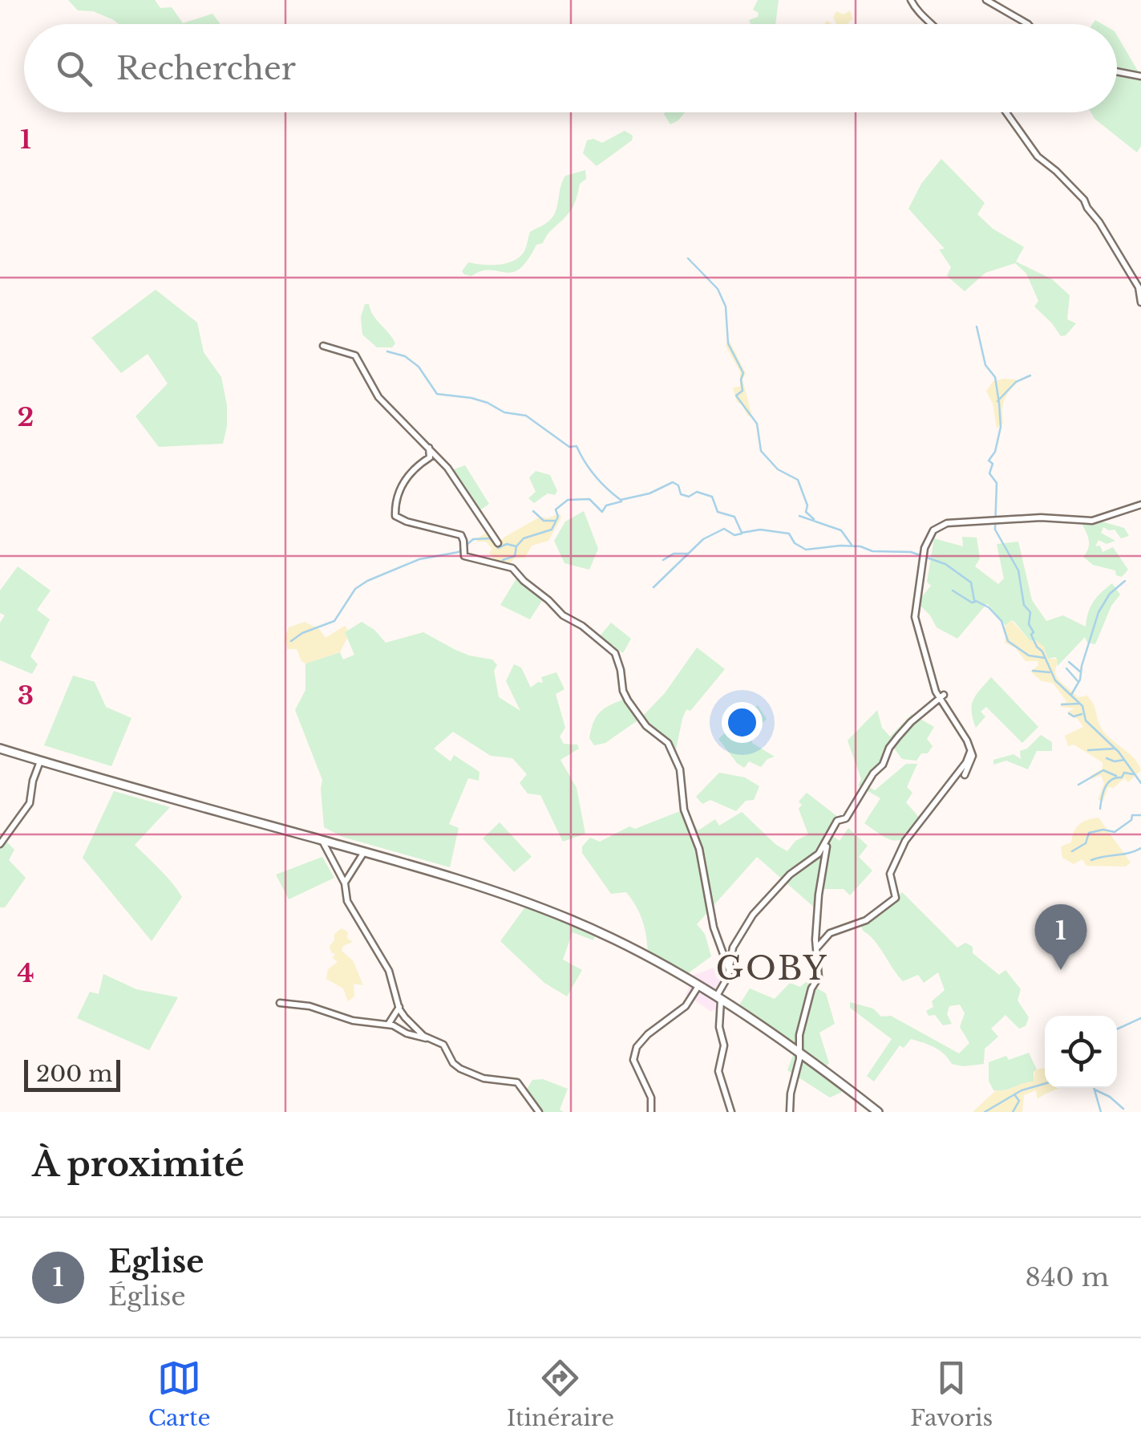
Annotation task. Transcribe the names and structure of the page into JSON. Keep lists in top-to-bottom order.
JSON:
{
  "districts": ["GOBY"],
  "scale_bar": "200 m",
  "page": {
    "search": "Rechercher",
    "pins": "1",
    "scale": "200 m",
    "heading": "À proximité",
    "list": [
      {
        "mark": "1",
        "name": "Eglise",
        "note": "Église",
        "value": "840 m"
      }
    ],
    "nav": ["Carte", "Itinéraire", "Favoris"]
  },
  "grid": {
    "rows": [
      "1",
      "2",
      "3",
      "4"
    ]
  }
}
